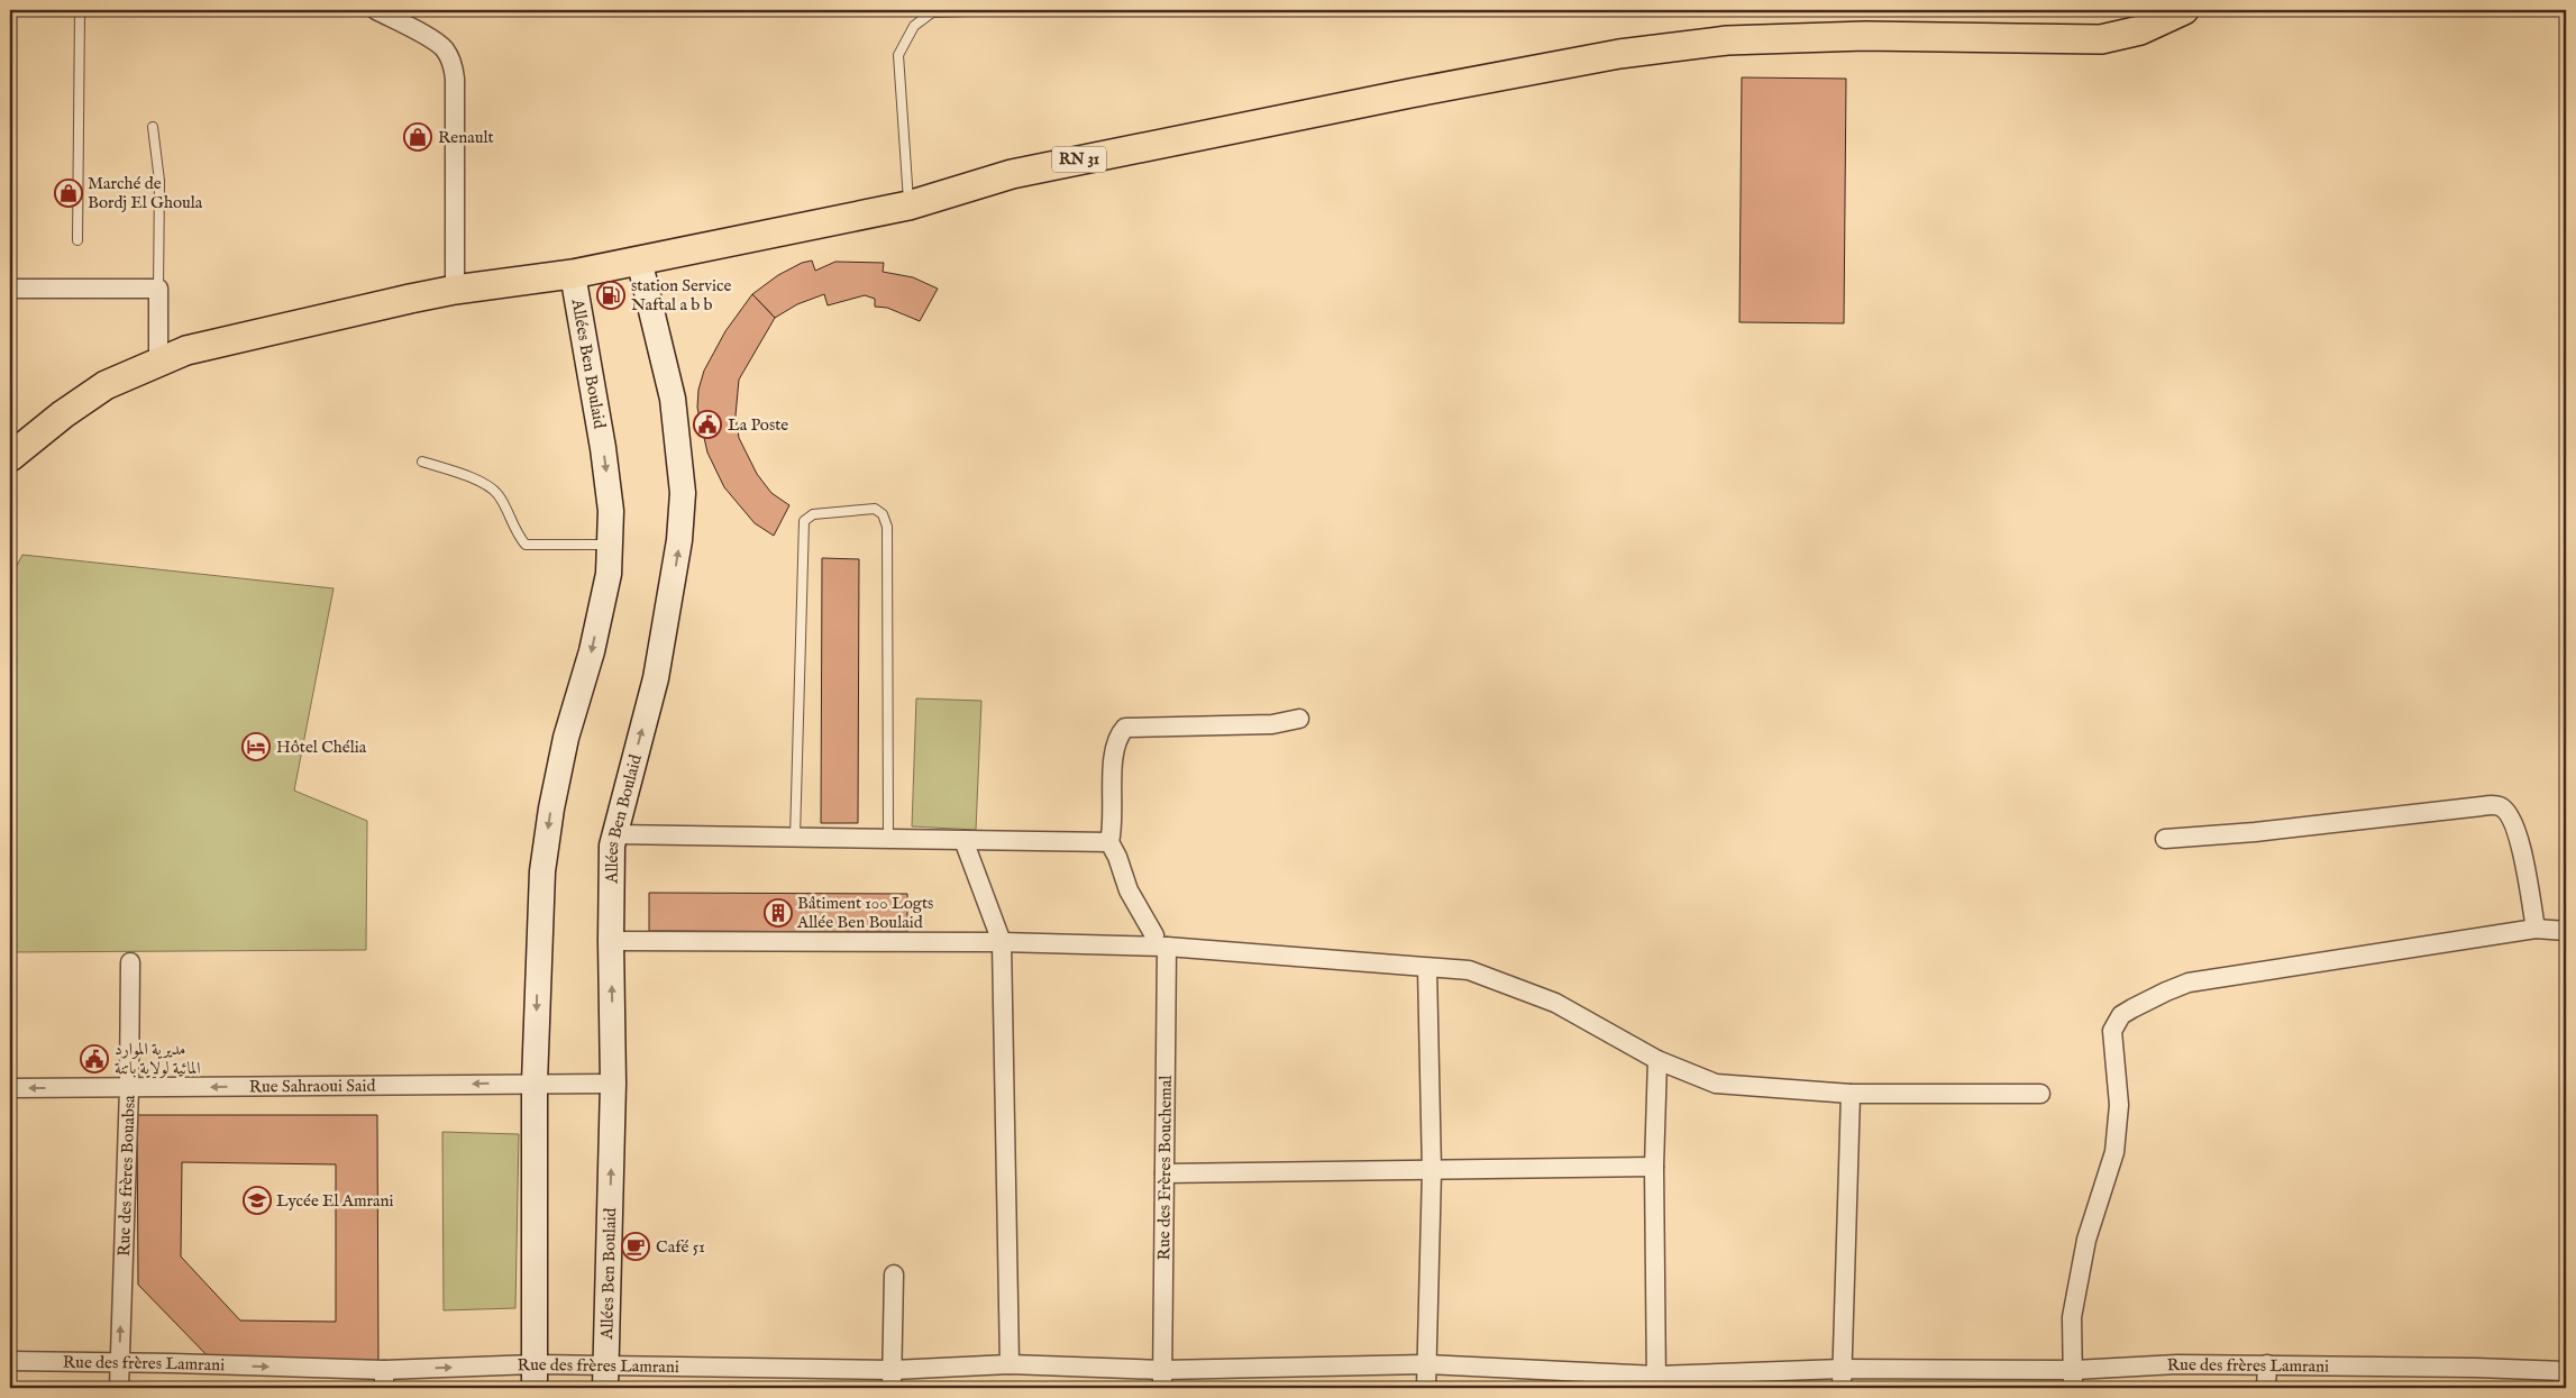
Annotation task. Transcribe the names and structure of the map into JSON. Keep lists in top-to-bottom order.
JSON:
{
  "streets": {
    "main road": ["RN 31", "Allées Ben Boulaid"],
    "street": [
      "Rue Sahraoui Said",
      "Rue des Frères Bouchemal",
      "Rue des frères Bouabsa",
      "Rue des frères Lamrani"
    ]
  },
  "crossings": [
    ["RN 31", "Allées Ben Boulaid"],
    ["Allées Ben Boulaid", "Rue Sahraoui Said"],
    ["Allées Ben Boulaid", "Rue des frères Lamrani"],
    ["Rue Sahraoui Said", "Rue des frères Bouabsa"],
    ["Rue des Frères Bouchemal", "Rue des frères Lamrani"],
    ["Rue des frères Bouabsa", "Rue des frères Lamrani"]
  ],
  "one_way": ["Rue Sahraoui Said", "Rue des frères Bouabsa"],
  "places": {
    "shop": ["Renault", "Marché de Bordj El Ghoula"],
    "fuel station": ["station Service Naftal a b b"],
    "public building": ["La Poste", "مديرية الموارد المائية لولاية باتنة"],
    "hotel": ["Hôtel Chélia"],
    "building": ["Bâtiment 100 Logts Allée Ben Boulaid"],
    "school or university": ["Lycée El Amrani"],
    "cafe": ["Café 51"]
  }
}
